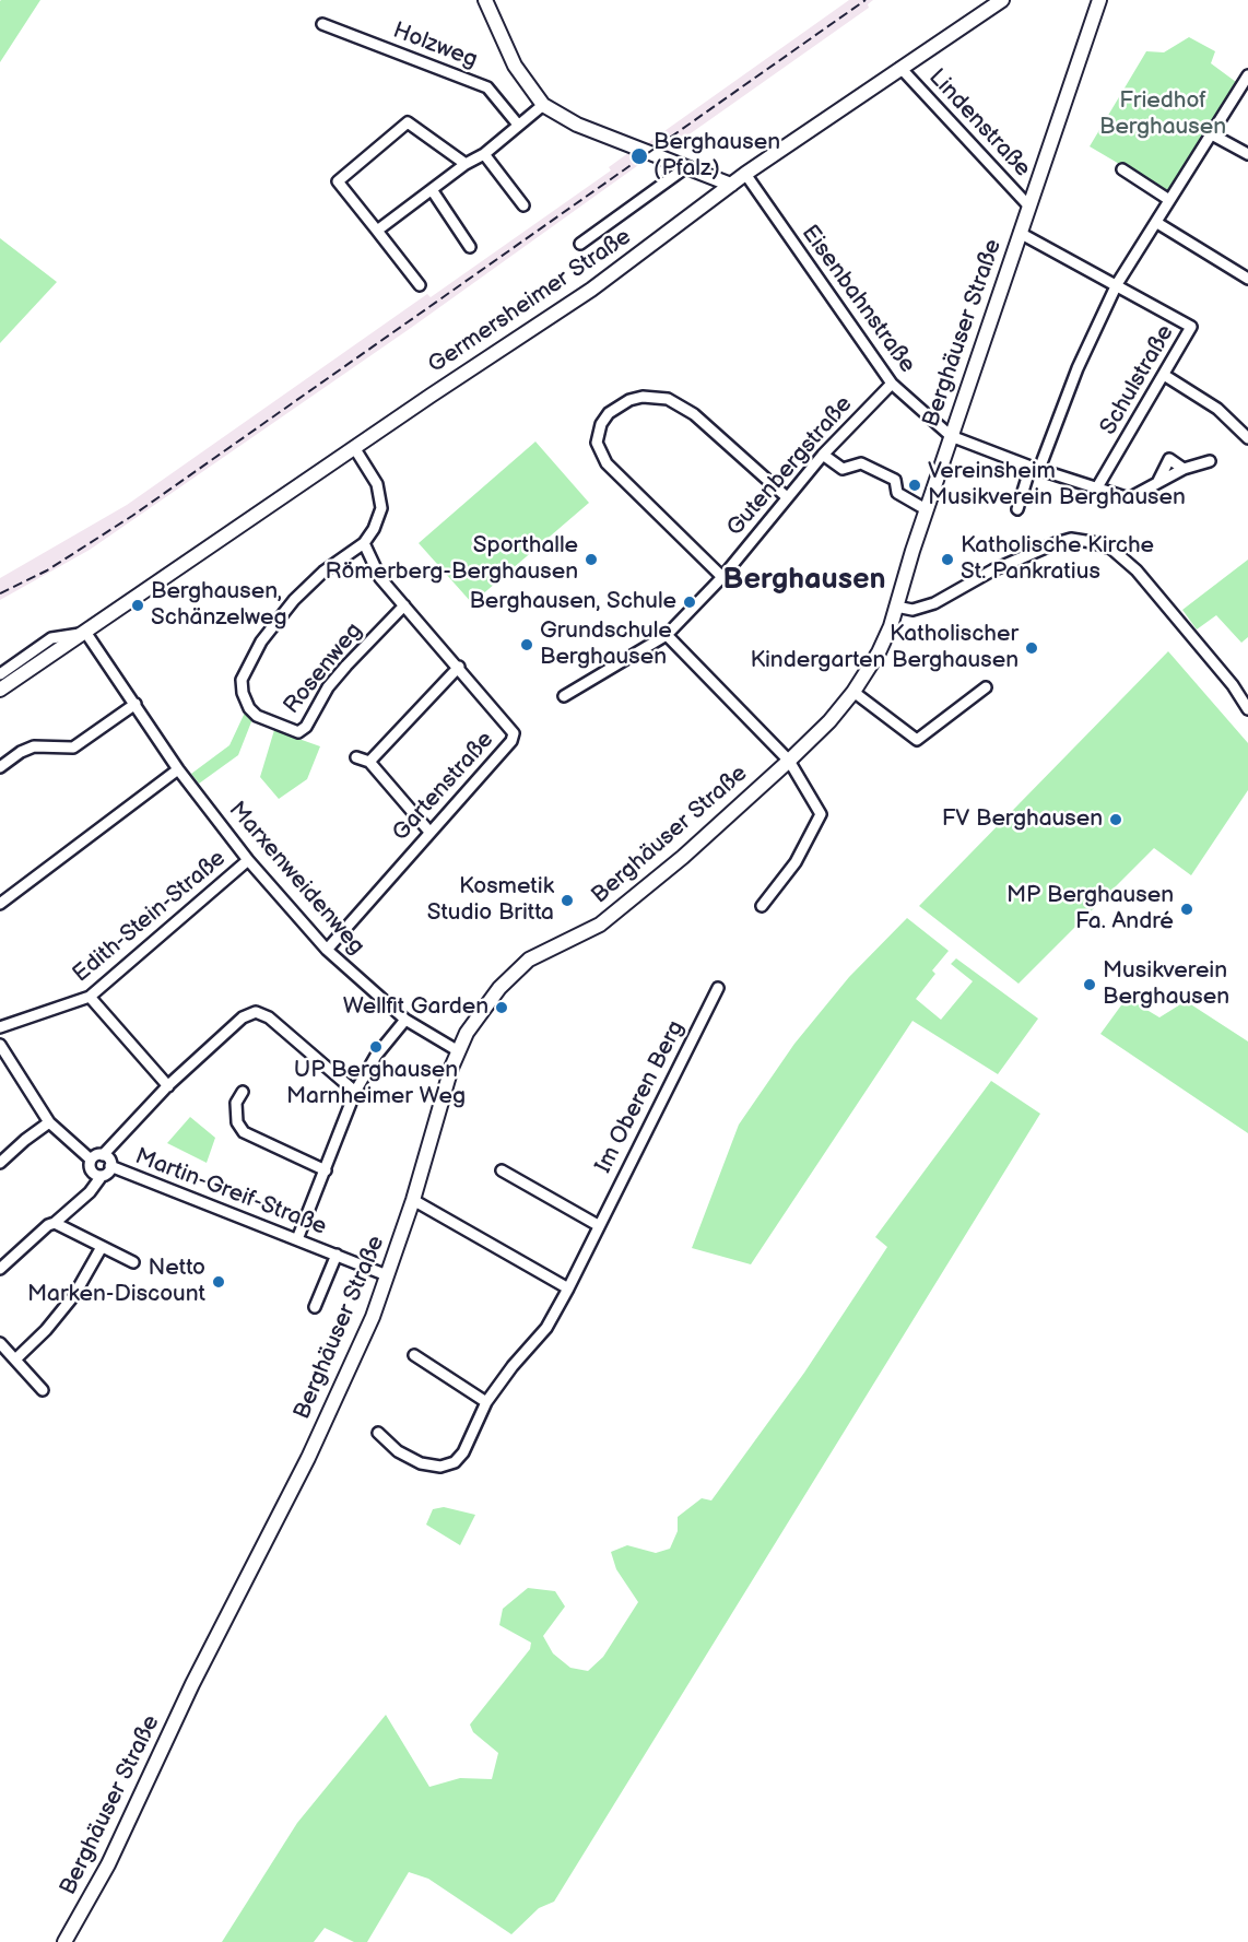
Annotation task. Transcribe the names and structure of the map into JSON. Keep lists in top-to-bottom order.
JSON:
{
  "streets": {
    "street": [
      "Holzweg",
      "Lindenstraße",
      "Eisenbahnstraße",
      "Germersheimer Straße",
      "Berghäuser Straße",
      "Schulstraße",
      "Gutenbergstraße",
      "Rosenweg",
      "Gartenstraße",
      "Marxenweidenweg",
      "Edith-Stein-Straße",
      "Im Oberen Berg",
      "Martin-Greif-Straße"
    ]
  },
  "crossings": [
    ["Lindenstraße", "Germersheimer Straße"],
    ["Lindenstraße", "Berghäuser Straße"],
    ["Eisenbahnstraße", "Germersheimer Straße"],
    ["Eisenbahnstraße", "Berghäuser Straße"],
    ["Eisenbahnstraße", "Gutenbergstraße"],
    ["Germersheimer Straße", "Marxenweidenweg"],
    ["Berghäuser Straße", "Schulstraße"],
    ["Berghäuser Straße", "Marxenweidenweg"],
    ["Berghäuser Straße", "Martin-Greif-Straße"],
    ["Rosenweg", "Gartenstraße"],
    ["Gartenstraße", "Marxenweidenweg"],
    ["Marxenweidenweg", "Edith-Stein-Straße"]
  ],
  "districts": ["Berghausen"],
  "parks": ["Friedhof Berghausen"],
  "places": [
    "Berghausen (Pfalz)",
    "Vereinsheim Musikverein Berghausen",
    "Sporthalle Römerberg-Berghausen",
    "Katholische Kirche St. Pankratius",
    "Berghausen, Schule",
    "Berghausen, Schänzelweg",
    "Grundschule Berghausen",
    "Katholischer Kindergarten Berghausen",
    "FV Berghausen",
    "Kosmetik Studio Britta",
    "MP Berghausen Fa. André",
    "Musikverein Berghausen",
    "Wellfit Garden",
    "UP Berghausen Marnheimer Weg",
    "Netto Marken-Discount"
  ]
}
